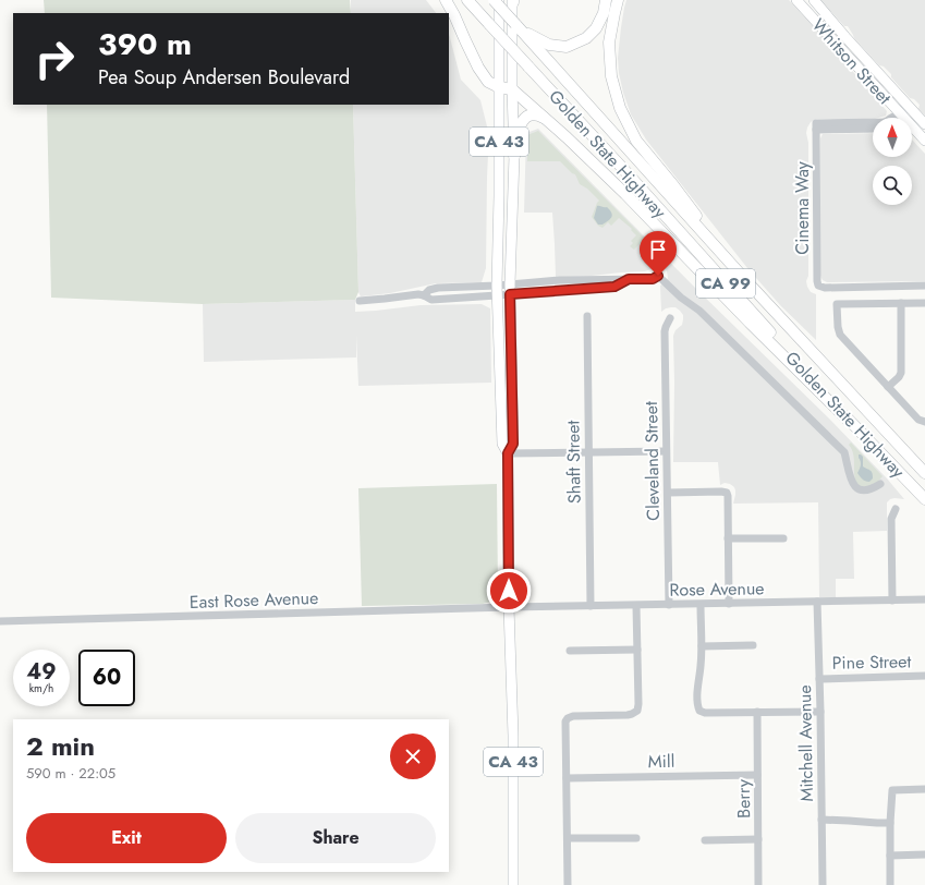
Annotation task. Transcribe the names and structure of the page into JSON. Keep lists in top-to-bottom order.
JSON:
{
  "streets": {
    "highway": ["Golden State Highway", "CA 99"],
    "main road": ["Whitson Street", "CA 43"],
    "street": [
      "Cinema Way",
      "Cleveland Street",
      "Shaft Street",
      "Rose Avenue",
      "East Rose Avenue",
      "Pine Street",
      "Mitchell Avenue",
      "Mill",
      "Berry"
    ]
  },
  "crossings": [
    ["CA 43", "Rose Avenue"],
    ["CA 43", "East Rose Avenue"],
    ["Cleveland Street", "Rose Avenue"],
    ["Shaft Street", "Rose Avenue"],
    ["Rose Avenue", "East Rose Avenue"],
    ["Rose Avenue", "Mitchell Avenue"],
    ["Pine Street", "Mitchell Avenue"],
    ["Mill", "Berry"]
  ],
  "north": "top",
  "page": {
    "turn": ["390 m", "Pea Soup Andersen Boulevard"],
    "speed": "49 km/h",
    "limit": "60",
    "heading": ["2 min", "590 m · 22:05"],
    "buttons": ["Exit", "Share"]
  }
}
